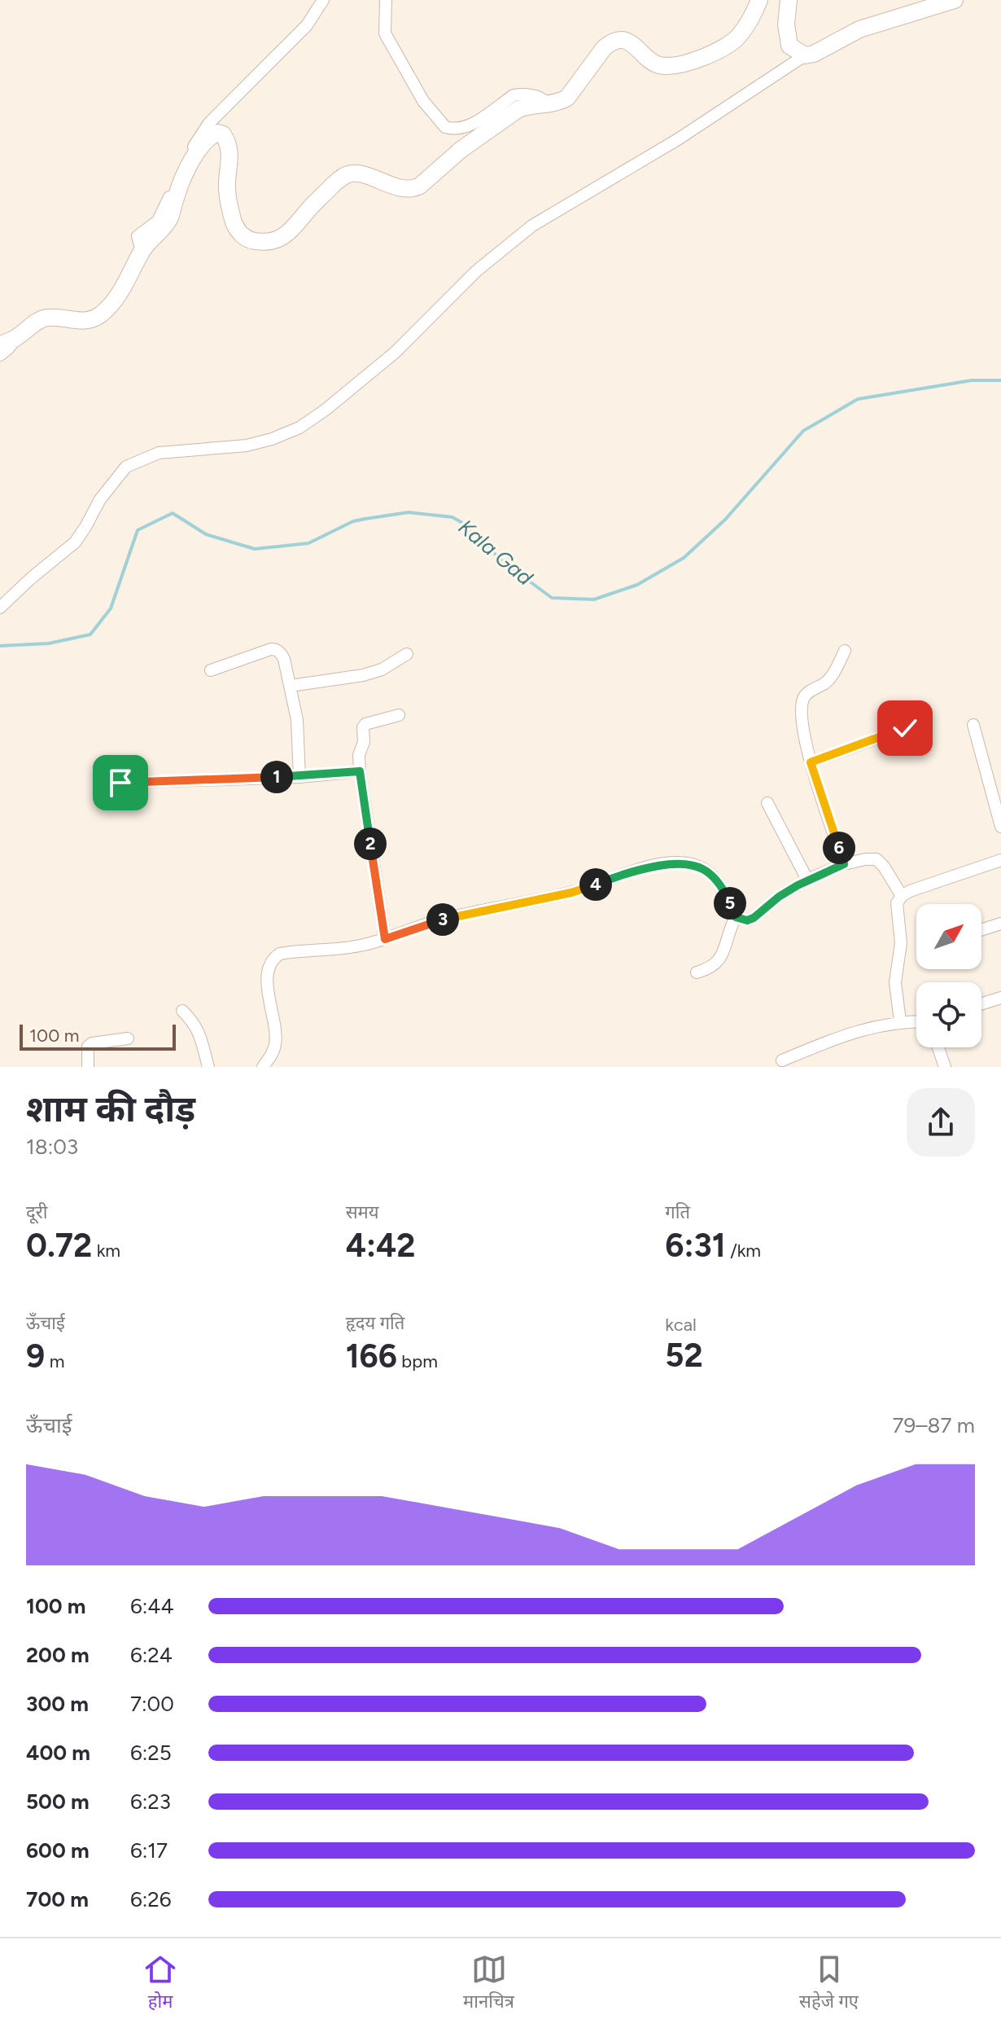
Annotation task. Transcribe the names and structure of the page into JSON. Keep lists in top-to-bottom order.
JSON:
{
  "water": ["Kala Gad"],
  "scale_bar": "100 m",
  "north": "top right",
  "page": {
    "pins": [
      "1",
      "2",
      "6",
      "4",
      "5",
      "3"
    ],
    "scale": "100 m",
    "heading": ["शाम की दौड़", "18:03"],
    "stats": [
      ["दूरी", "0.72 km"],
      ["समय", "4:42"],
      ["गति", "6:31 /km"],
      ["ऊँचाई", "9 m"],
      ["हृदय गति", "166 bpm"],
      ["kcal", "52"]
    ],
    "chart": ["ऊँचाई", "79–87 m"],
    "list": [
      {
        "name": "100 m",
        "note": "6:44"
      },
      {
        "name": "200 m",
        "note": "6:24"
      },
      {
        "name": "300 m",
        "note": "7:00"
      },
      {
        "name": "400 m",
        "note": "6:25"
      },
      {
        "name": "500 m",
        "note": "6:23"
      },
      {
        "name": "600 m",
        "note": "6:17"
      },
      {
        "name": "700 m",
        "note": "6:26"
      }
    ],
    "tabs": ["होम", "मानचित्र", "सहेजे गए"]
  }
}
